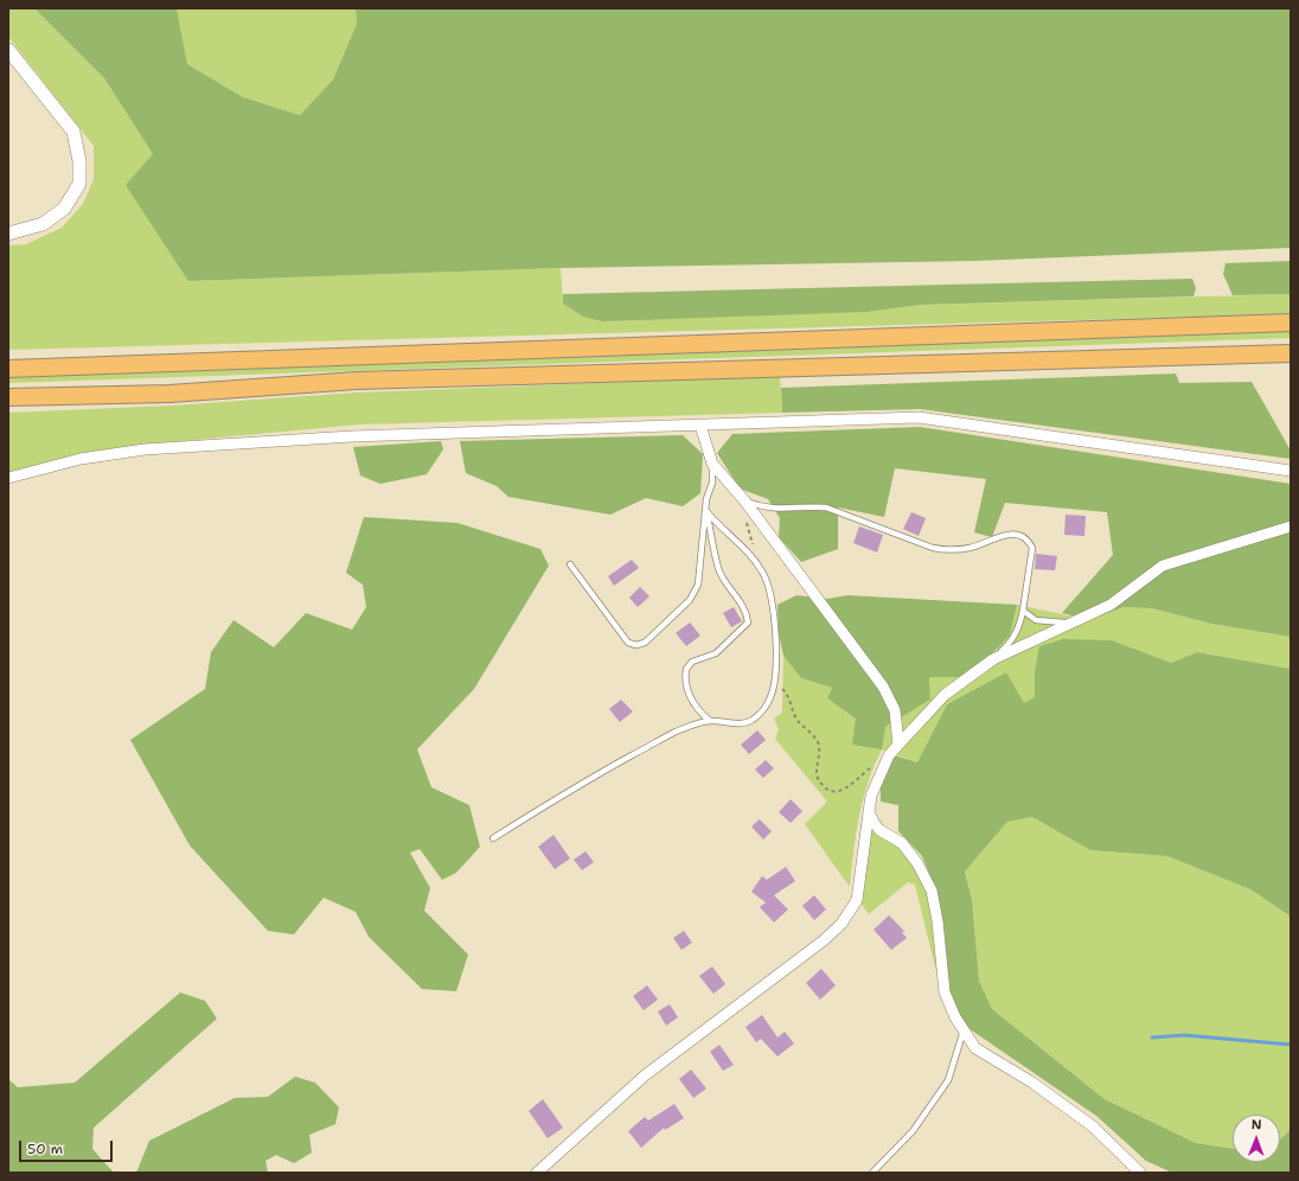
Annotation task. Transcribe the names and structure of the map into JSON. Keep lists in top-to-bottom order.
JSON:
{
  "scale_bar": "50 m",
  "north": "top"
}
